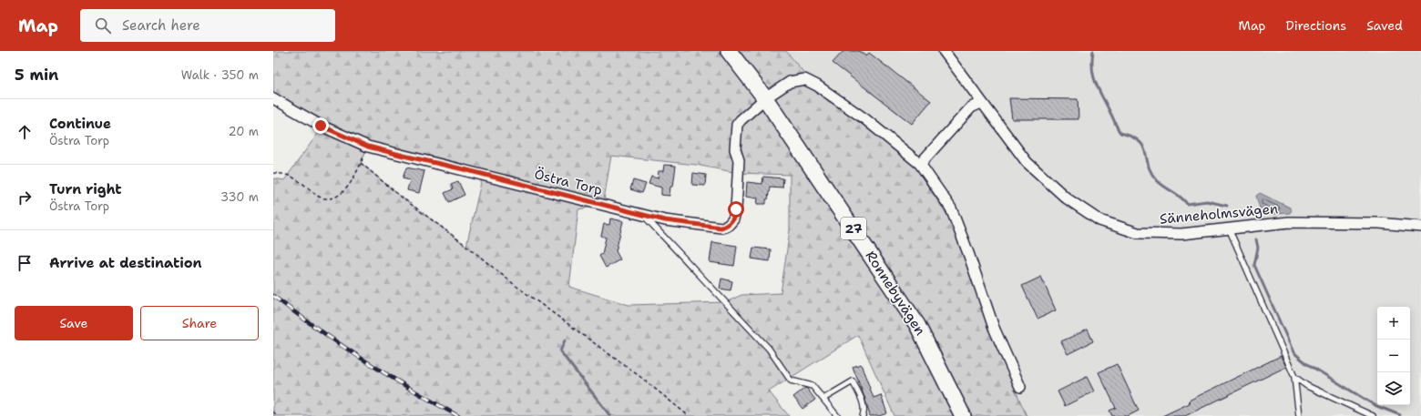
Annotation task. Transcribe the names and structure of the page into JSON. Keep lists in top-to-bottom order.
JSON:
{
  "streets": {
    "main road": ["27", "Ronnebyvägen"],
    "street": ["Östra Torp", "Sänneholmsvägen"]
  },
  "crossings": [
    ["Östra Torp", "Ronnebyvägen"]
  ],
  "page": {
    "header": "Map",
    "search": "Search here",
    "nav": ["Map", "Directions", "Saved"],
    "heading": ["5 min", "Walk · 350 m"],
    "list": [
      ["Continue", "Östra Torp", "20 m"],
      ["Turn right", "Östra Torp", "330 m"],
      "Arrive at destination"
    ],
    "buttons": ["Save", "Share"],
    "map_buttons": ["+", "−"]
  }
}
